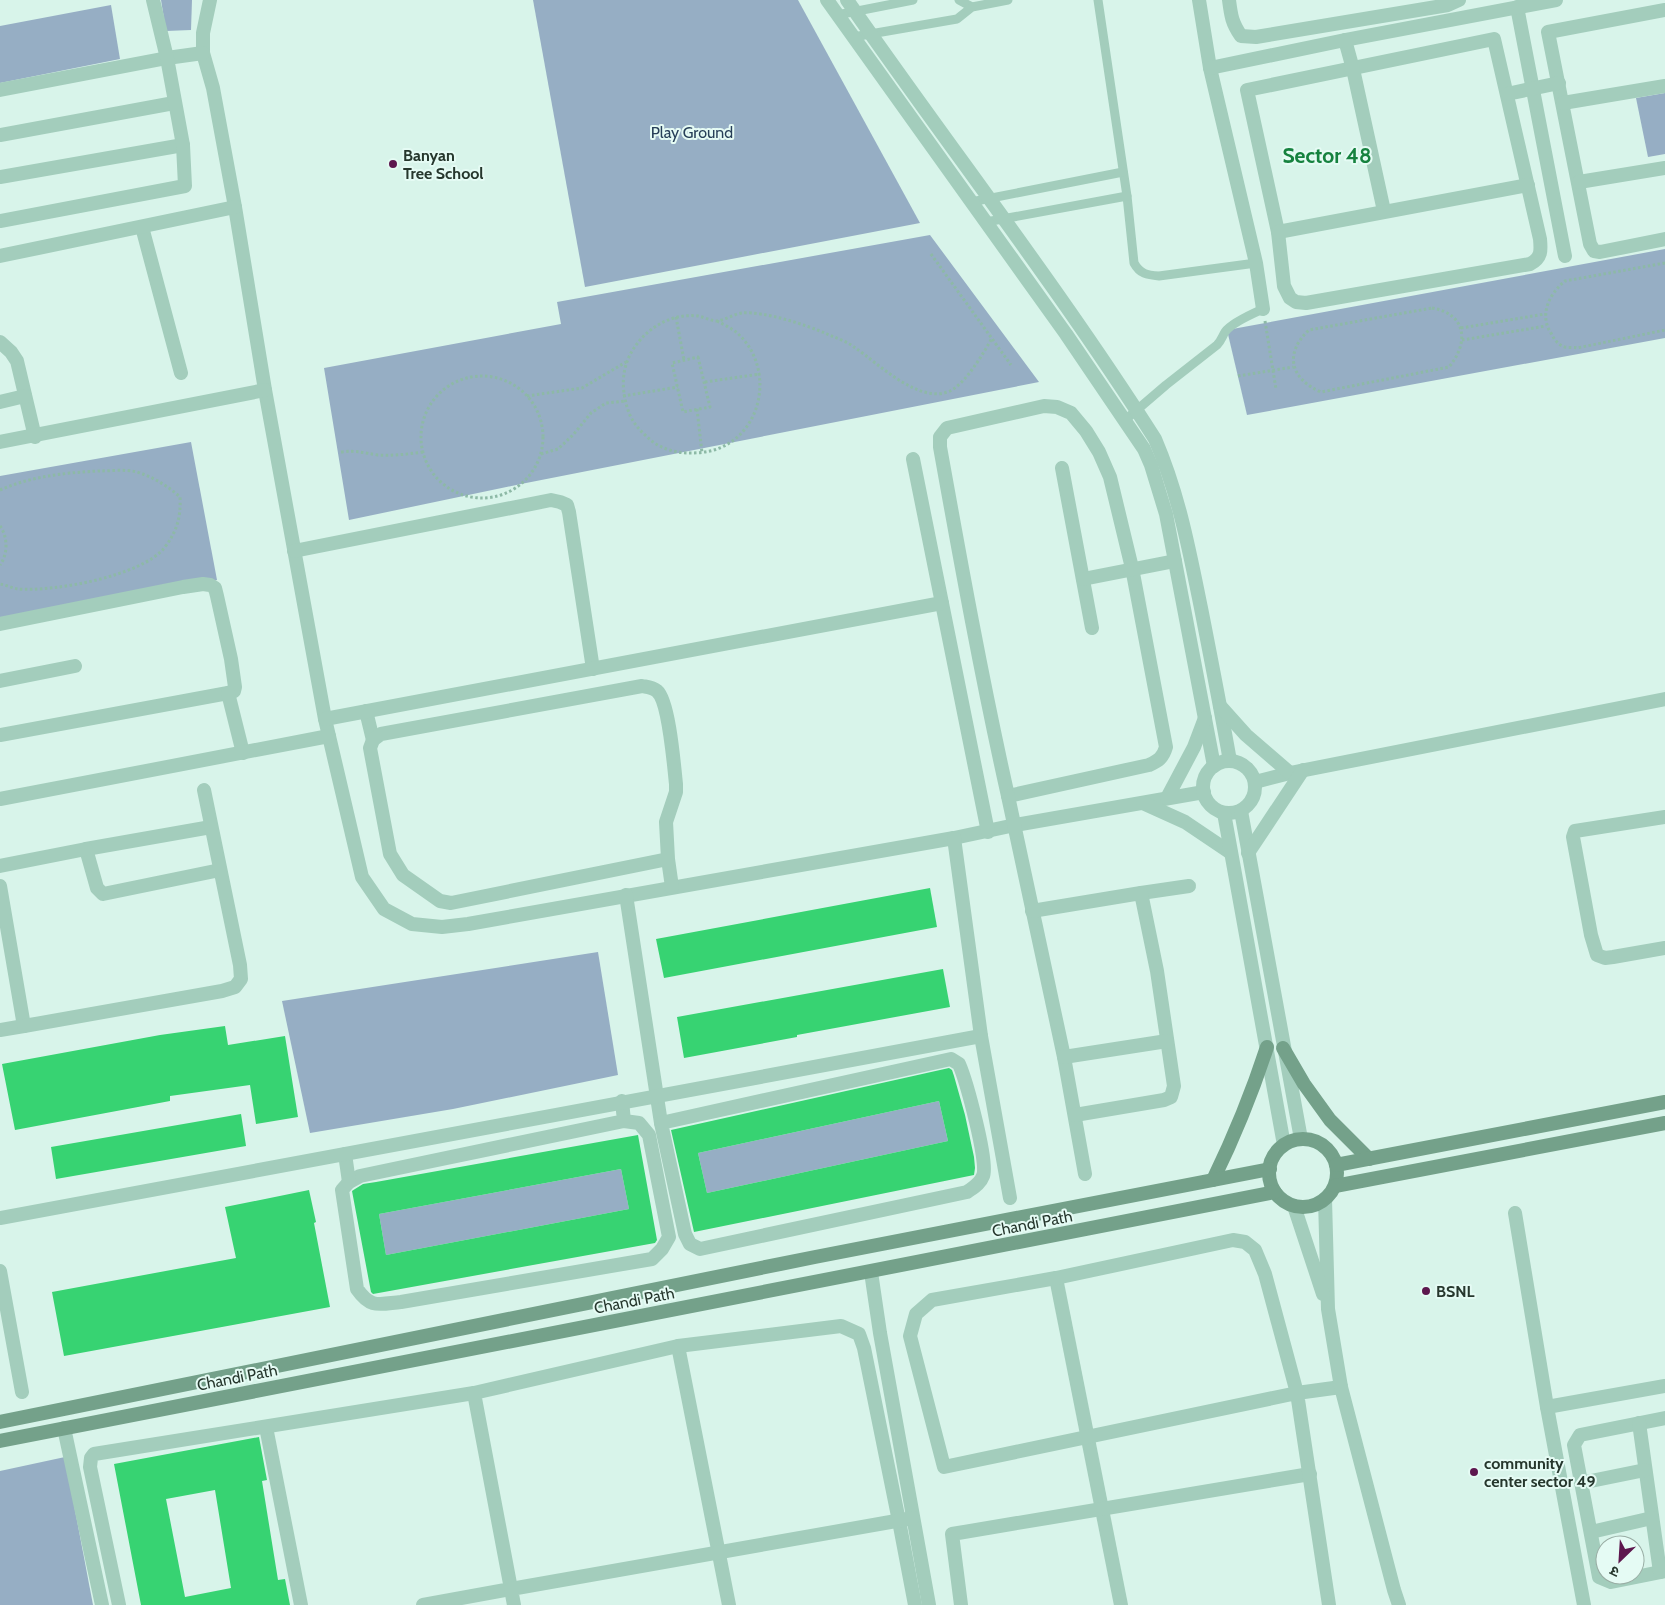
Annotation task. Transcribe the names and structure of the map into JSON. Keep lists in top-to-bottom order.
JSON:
{
  "streets": {
    "main road": ["Chandi Path"]
  },
  "districts": ["Sector 48"],
  "parks": ["Play Ground"],
  "places": ["Banyan Tree School", "BSNL", "community center sector 49"],
  "north": "bottom left"
}
